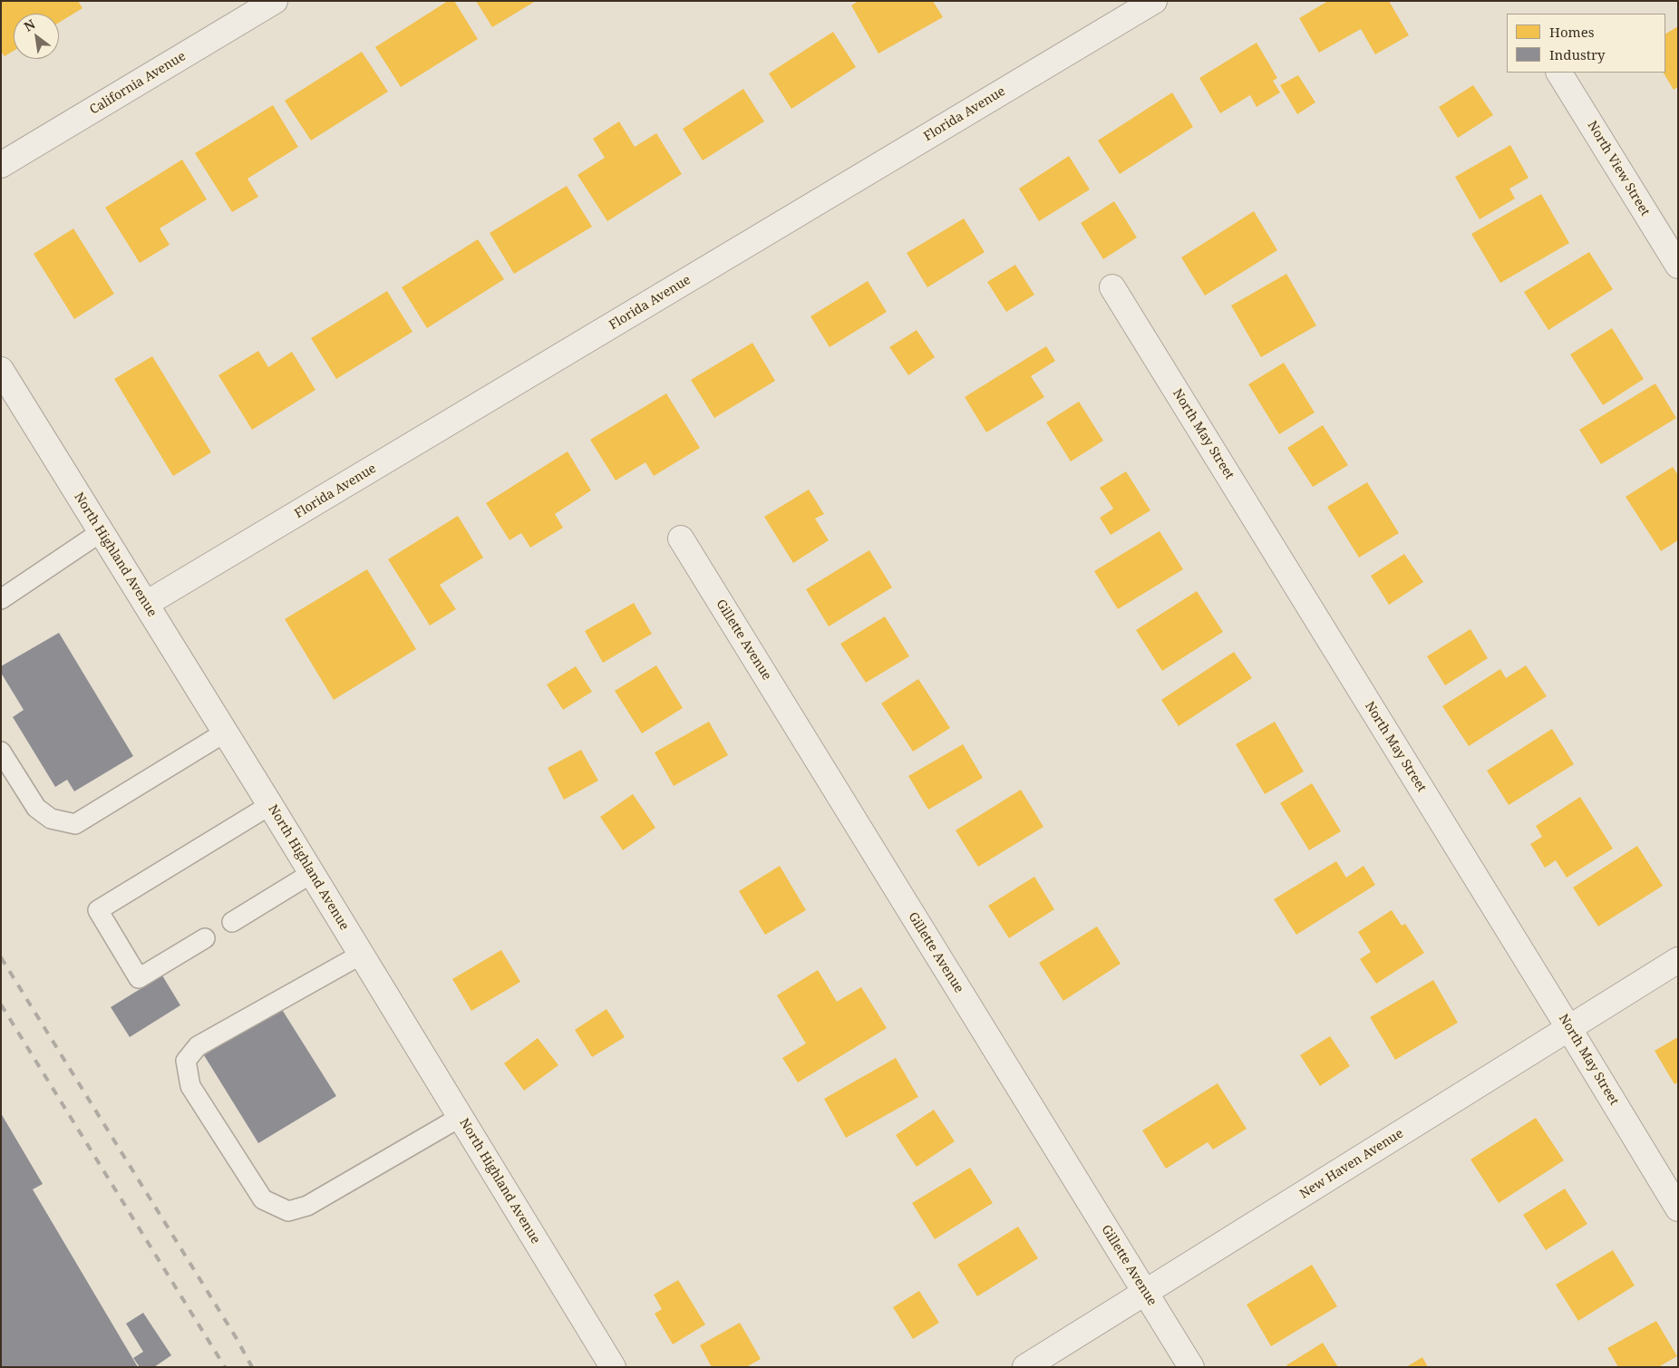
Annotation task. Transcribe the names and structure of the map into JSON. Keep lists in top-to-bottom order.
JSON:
{
  "streets": {
    "street": [
      "California Avenue",
      "Florida Avenue",
      "North View Street",
      "North May Street",
      "North Highland Avenue",
      "Gillette Avenue",
      "New Haven Avenue"
    ]
  },
  "crossings": [
    ["Florida Avenue", "North Highland Avenue"],
    ["North May Street", "New Haven Avenue"],
    ["Gillette Avenue", "New Haven Avenue"]
  ],
  "legend": ["Homes", "Industry"],
  "north": "top left"
}
